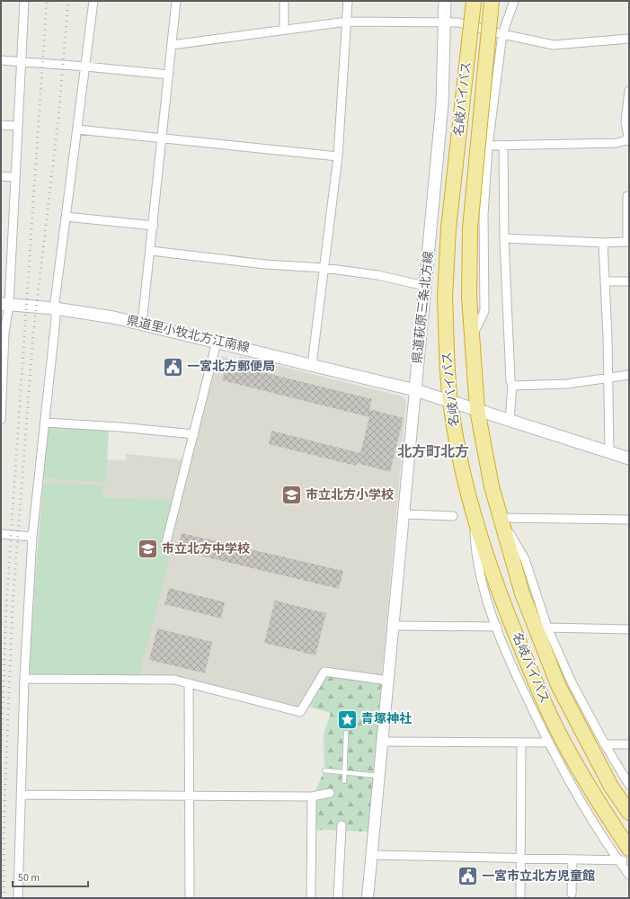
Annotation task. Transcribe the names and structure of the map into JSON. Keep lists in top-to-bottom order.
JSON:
{
  "streets": {
    "highway": ["名岐バイパス"],
    "main road": ["県道萩原三条北方線", "県道里小牧北方江南線"]
  },
  "crossings": [
    ["県道萩原三条北方線", "県道里小牧北方江南線"]
  ],
  "districts": ["北方町北方"],
  "places": {
    "public building": ["一宮北方郵便局", "一宮市立北方児童館"],
    "school or university": ["市立北方小学校", "市立北方中学校"],
    "place": ["青塚神社"]
  },
  "scale_bar": "50 m"
}
